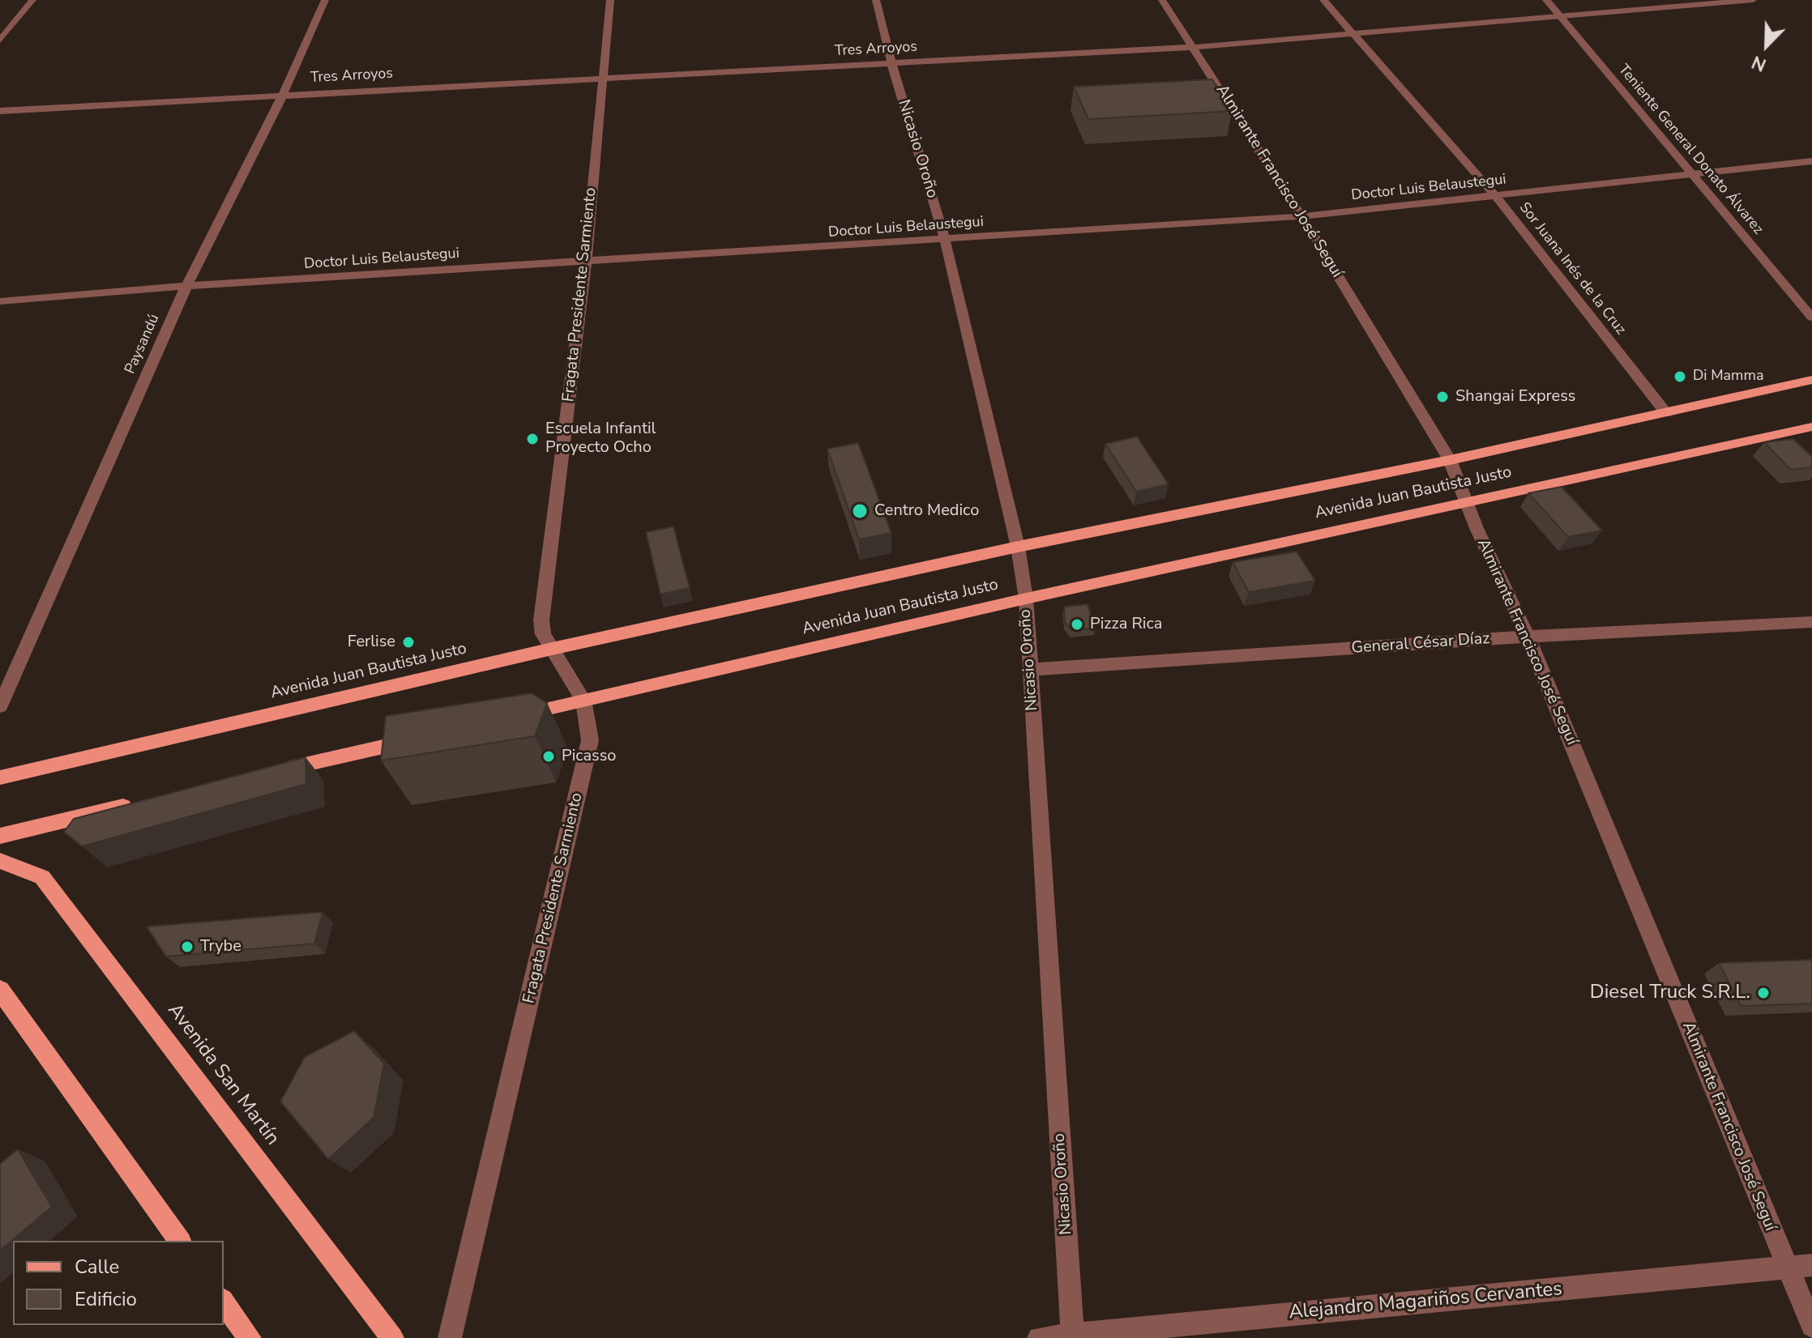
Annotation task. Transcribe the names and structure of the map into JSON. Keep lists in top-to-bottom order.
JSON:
{
  "streets": {
    "main road": ["Avenida Juan Bautista Justo", "Avenida San Martín"],
    "street": [
      "Tres Arroyos",
      "Nicasio Oroño",
      "Teniente General Donato Álvarez",
      "Almirante Francisco José Seguí",
      "Doctor Luis Belaustegui",
      "Sor Juana Inés de la Cruz",
      "Fragata Presidente Sarmiento",
      "Paysandú",
      "General César Díaz",
      "Alejandro Magariños Cervantes"
    ]
  },
  "crossings": [
    ["Tres Arroyos", "Nicasio Oroño"],
    ["Tres Arroyos", "Teniente General Donato Álvarez"],
    ["Tres Arroyos", "Almirante Francisco José Seguí"],
    ["Tres Arroyos", "Sor Juana Inés de la Cruz"],
    ["Tres Arroyos", "Fragata Presidente Sarmiento"],
    ["Tres Arroyos", "Paysandú"],
    ["Nicasio Oroño", "Doctor Luis Belaustegui"],
    ["Nicasio Oroño", "Avenida Juan Bautista Justo"],
    ["Nicasio Oroño", "General César Díaz"],
    ["Nicasio Oroño", "Alejandro Magariños Cervantes"],
    ["Teniente General Donato Álvarez", "Doctor Luis Belaustegui"],
    ["Almirante Francisco José Seguí", "Doctor Luis Belaustegui"],
    ["Almirante Francisco José Seguí", "Avenida Juan Bautista Justo"],
    ["Almirante Francisco José Seguí", "General César Díaz"],
    ["Almirante Francisco José Seguí", "Alejandro Magariños Cervantes"],
    ["Doctor Luis Belaustegui", "Sor Juana Inés de la Cruz"],
    ["Doctor Luis Belaustegui", "Fragata Presidente Sarmiento"],
    ["Doctor Luis Belaustegui", "Paysandú"],
    ["Sor Juana Inés de la Cruz", "Avenida Juan Bautista Justo"],
    ["Fragata Presidente Sarmiento", "Avenida Juan Bautista Justo"]
  ],
  "places": [
    "Di Mamma",
    "Shangai Express",
    "Escuela Infantil Proyecto Ocho",
    "Centro Medico",
    "Pizza Rica",
    "Ferlise",
    "Picasso",
    "Trybe",
    "Diesel Truck S.R.L."
  ],
  "legend": ["Calle", "Edificio"],
  "north": "bottom left"
}
